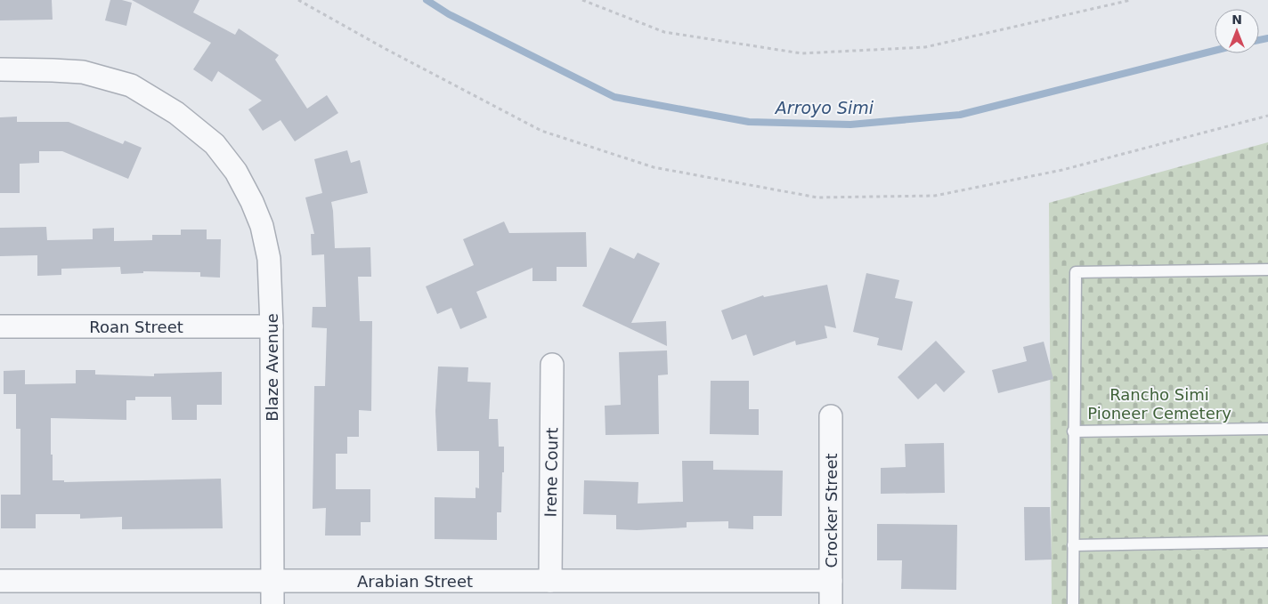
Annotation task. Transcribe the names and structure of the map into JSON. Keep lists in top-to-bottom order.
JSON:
{
  "streets": {
    "street": [
      "Roan Street",
      "Blaze Avenue",
      "Irene Court",
      "Crocker Street",
      "Arabian Street"
    ]
  },
  "crossings": [
    ["Roan Street", "Blaze Avenue"],
    ["Blaze Avenue", "Arabian Street"],
    ["Irene Court", "Arabian Street"],
    ["Crocker Street", "Arabian Street"]
  ],
  "water": ["Arroyo Simi"],
  "parks": ["Rancho Simi Pioneer Cemetery"],
  "north": "top"
}
